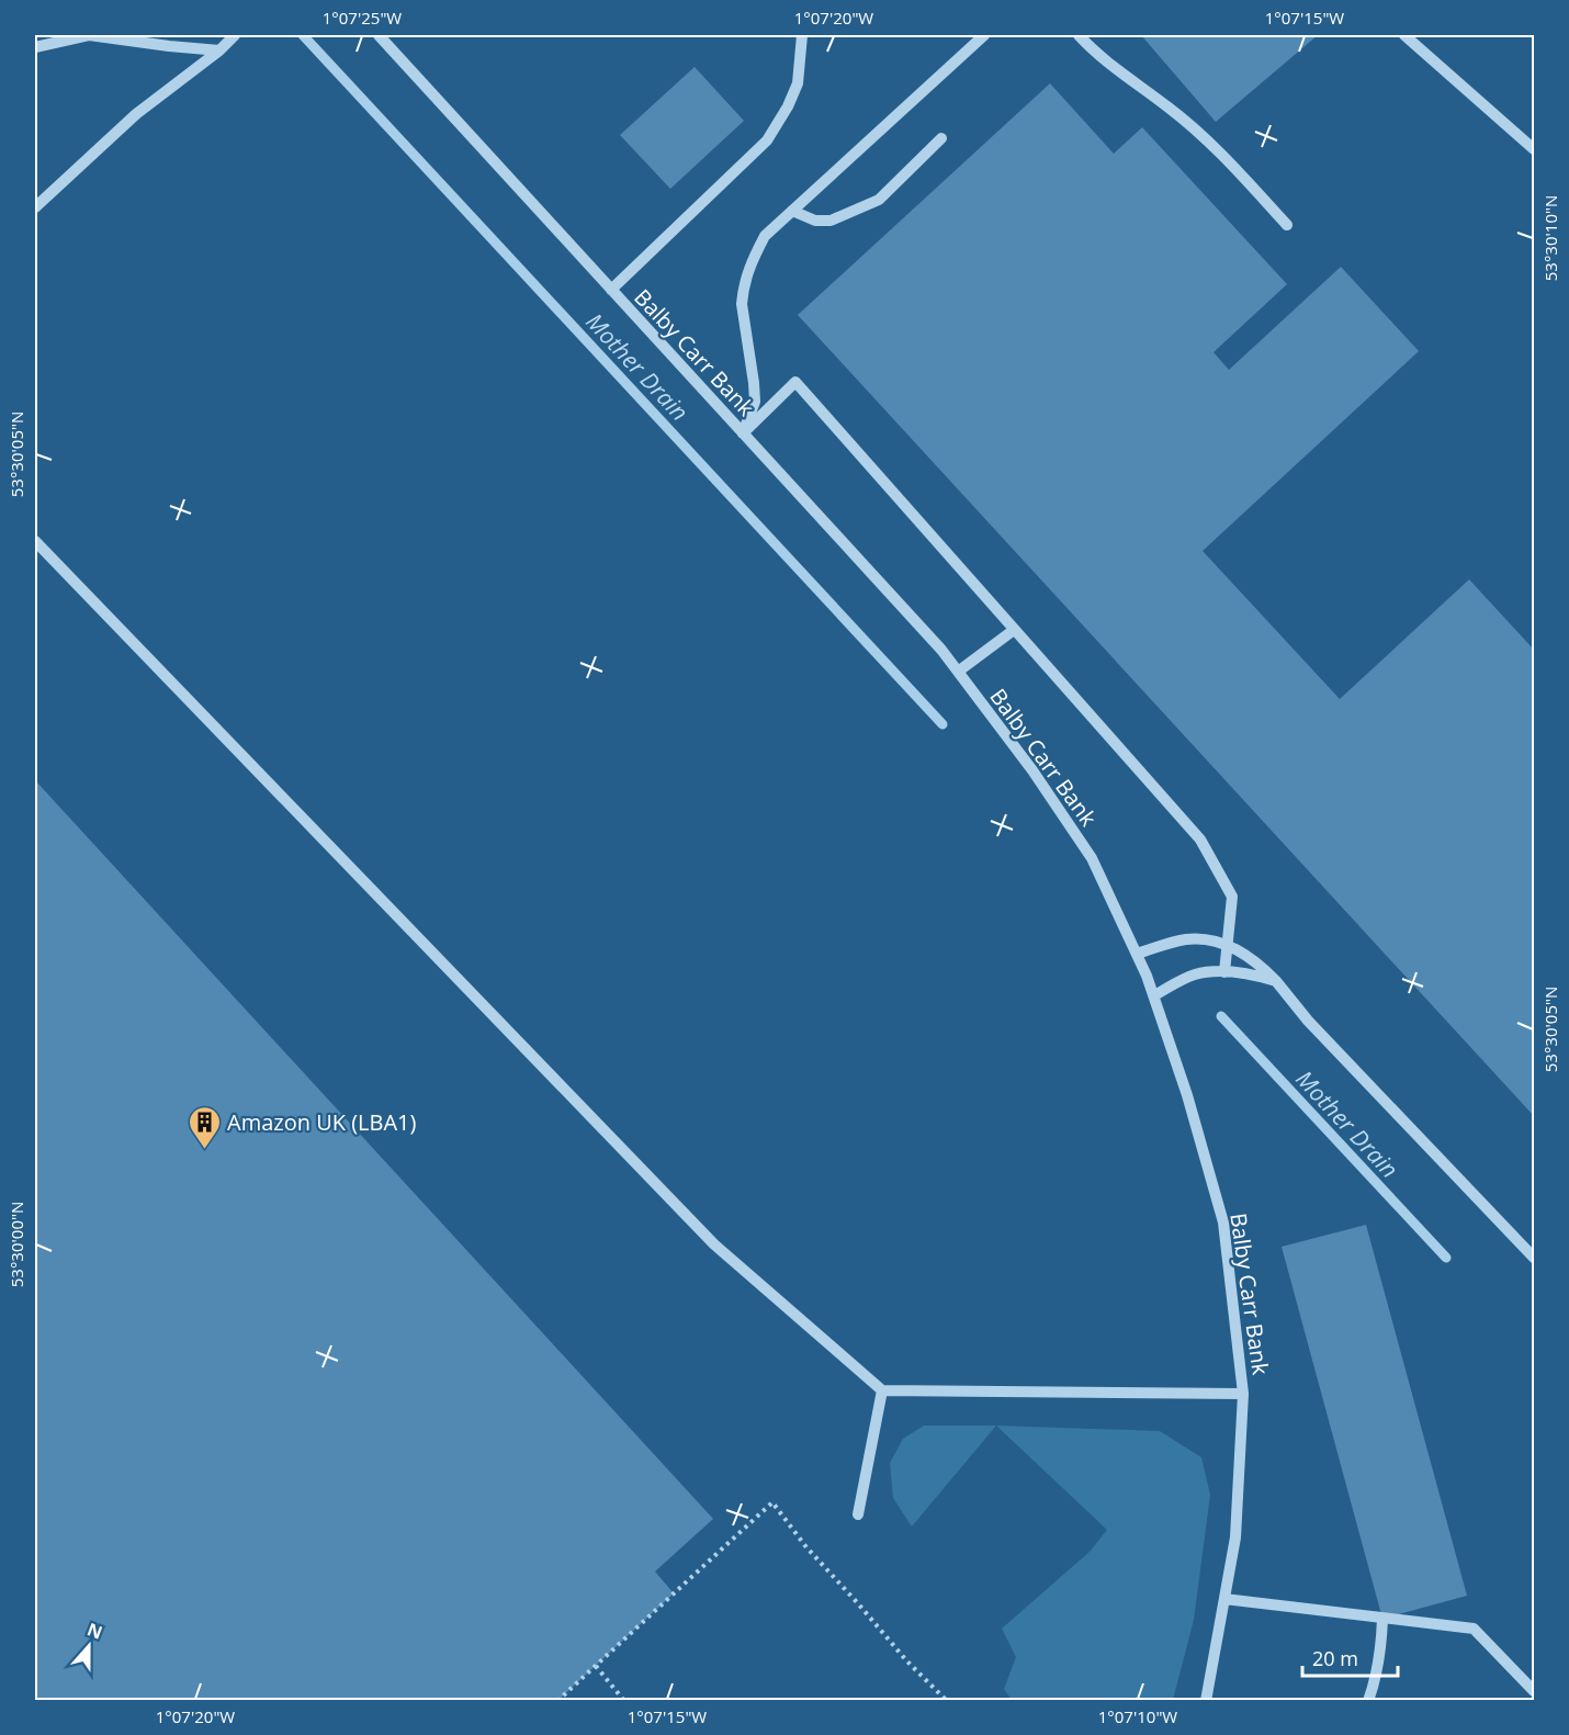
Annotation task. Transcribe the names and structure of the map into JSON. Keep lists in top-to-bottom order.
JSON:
{
  "streets": {
    "street": ["Balby Carr Bank"]
  },
  "water": ["Mother Drain"],
  "places": {
    "building": ["Amazon UK (LBA1)"]
  },
  "scale_bar": "20 m",
  "north": "top",
  "coordinates": [
    "1°07'25\"W",
    "1°07'20\"W",
    "1°07'15\"W",
    "53°30'10\"N",
    "53°30'05\"N",
    "53°30'00\"N",
    "1°07'10\"W"
  ]
}
